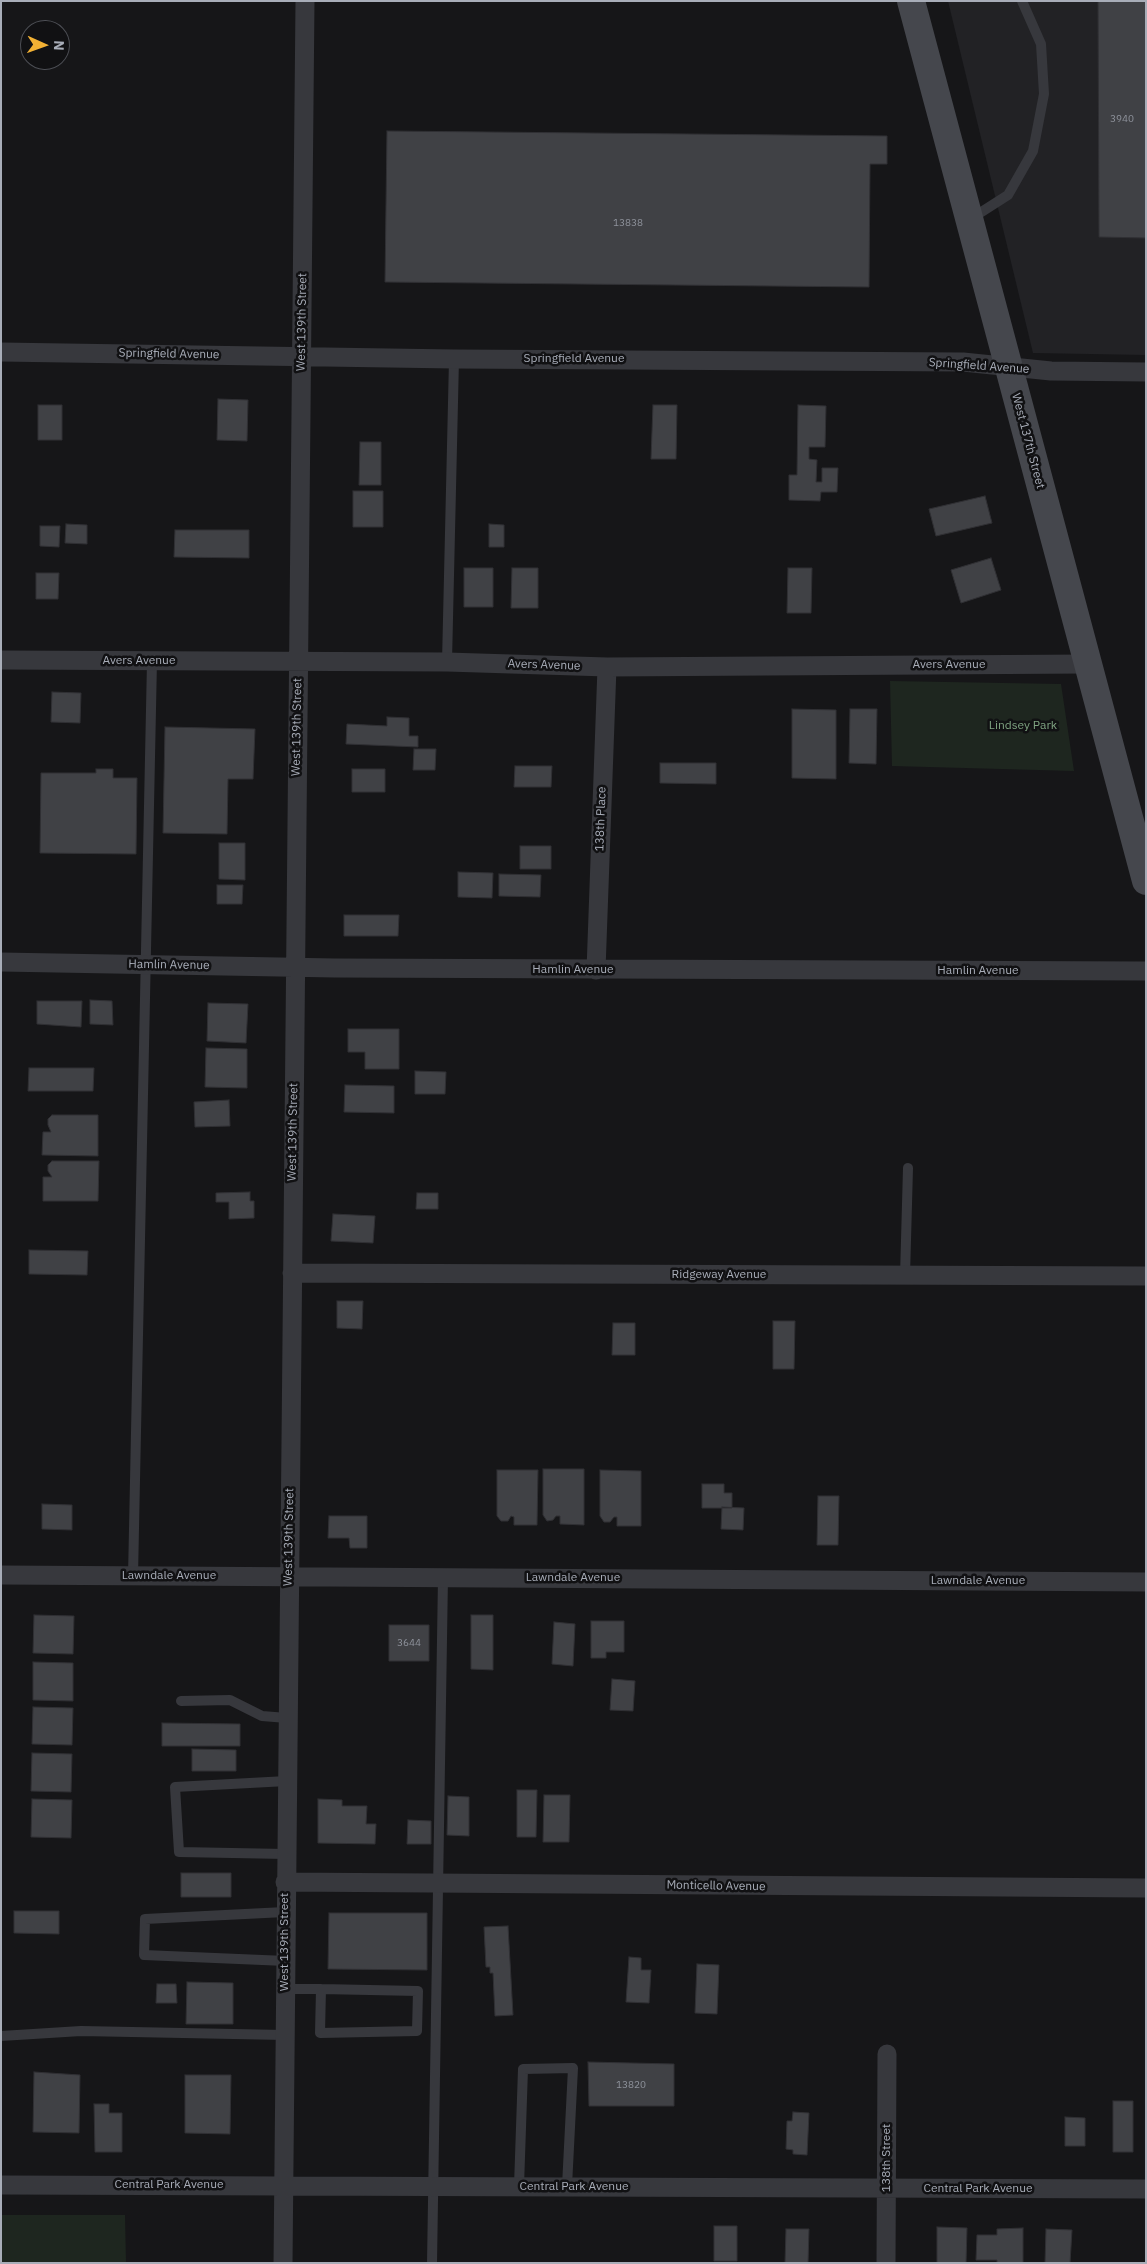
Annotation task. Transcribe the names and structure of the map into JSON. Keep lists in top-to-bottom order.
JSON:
{
  "streets": {
    "main road": ["West 137th Street"],
    "street": [
      "West 139th Street",
      "Springfield Avenue",
      "Avers Avenue",
      "138th Place",
      "Hamlin Avenue",
      "Ridgeway Avenue",
      "Lawndale Avenue",
      "Monticello Avenue",
      "138th Street",
      "Central Park Avenue"
    ]
  },
  "crossings": [
    ["West 139th Street", "Springfield Avenue"],
    ["West 139th Street", "Avers Avenue"],
    ["West 139th Street", "Hamlin Avenue"],
    ["West 139th Street", "Ridgeway Avenue"],
    ["West 139th Street", "Lawndale Avenue"],
    ["West 139th Street", "Monticello Avenue"],
    ["West 139th Street", "Central Park Avenue"],
    ["Springfield Avenue", "West 137th Street"],
    ["West 137th Street", "Avers Avenue"],
    ["Avers Avenue", "138th Place"],
    ["138th Place", "Hamlin Avenue"],
    ["138th Street", "Central Park Avenue"]
  ],
  "parks": ["Lindsey Park"],
  "house_numbers": [
    "3940",
    "13838",
    "3644",
    "13820"
  ],
  "north": "right"
}
